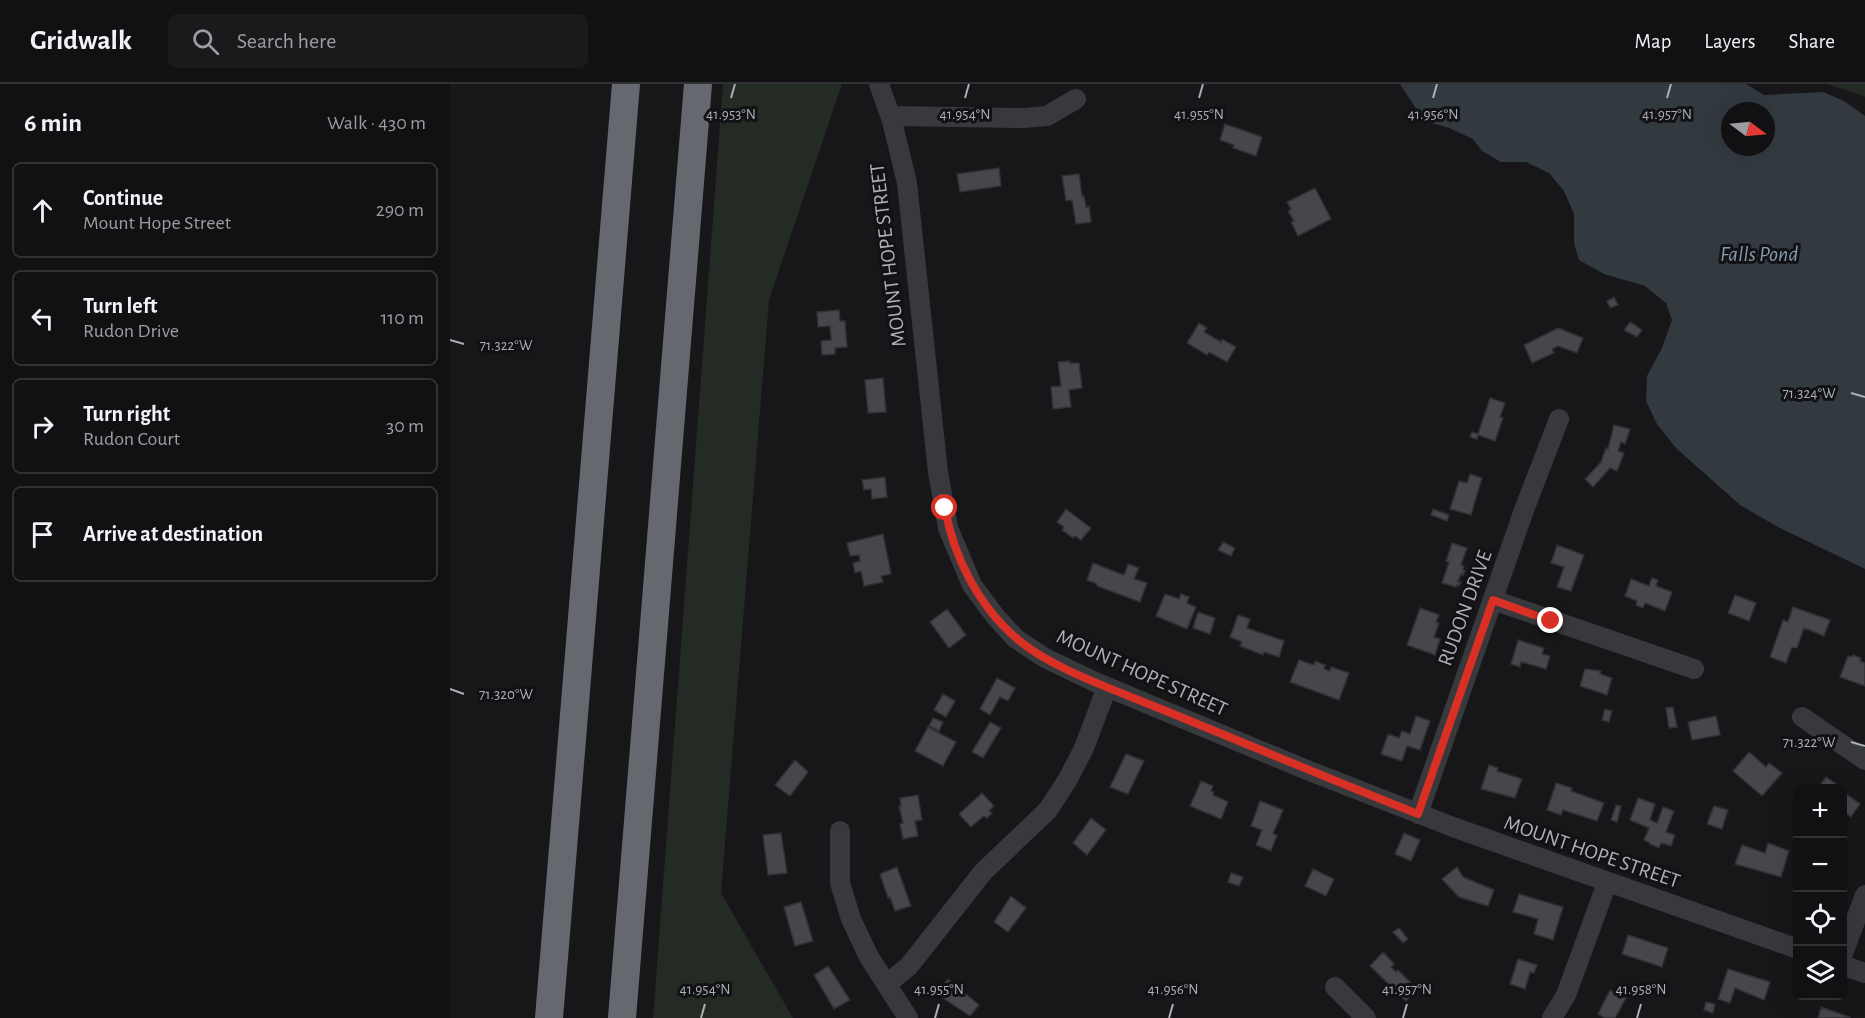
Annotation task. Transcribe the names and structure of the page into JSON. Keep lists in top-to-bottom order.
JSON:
{
  "streets": {
    "street": ["MOUNT HOPE STREET", "RUDON DRIVE"]
  },
  "crossings": [
    ["MOUNT HOPE STREET", "RUDON DRIVE"]
  ],
  "water": ["Falls Pond"],
  "north": "right",
  "page": {
    "header": "Gridwalk",
    "search": "Search here",
    "nav": ["Map", "Layers", "Share"],
    "heading": ["6 min", "Walk · 430 m"],
    "list": [
      ["Continue", "Mount Hope Street", "290 m"],
      ["Turn left", "Rudon Drive", "110 m"],
      ["Turn right", "Rudon Court", "30 m"],
      "Arrive at destination"
    ],
    "map_buttons": ["+", "−"]
  },
  "coordinates": [
    "41.953°N",
    "41.954°N",
    "41.955°N",
    "41.956°N",
    "41.957°N",
    "71.322°W",
    "71.324°W",
    "71.320°W",
    "41.958°N"
  ]
}
